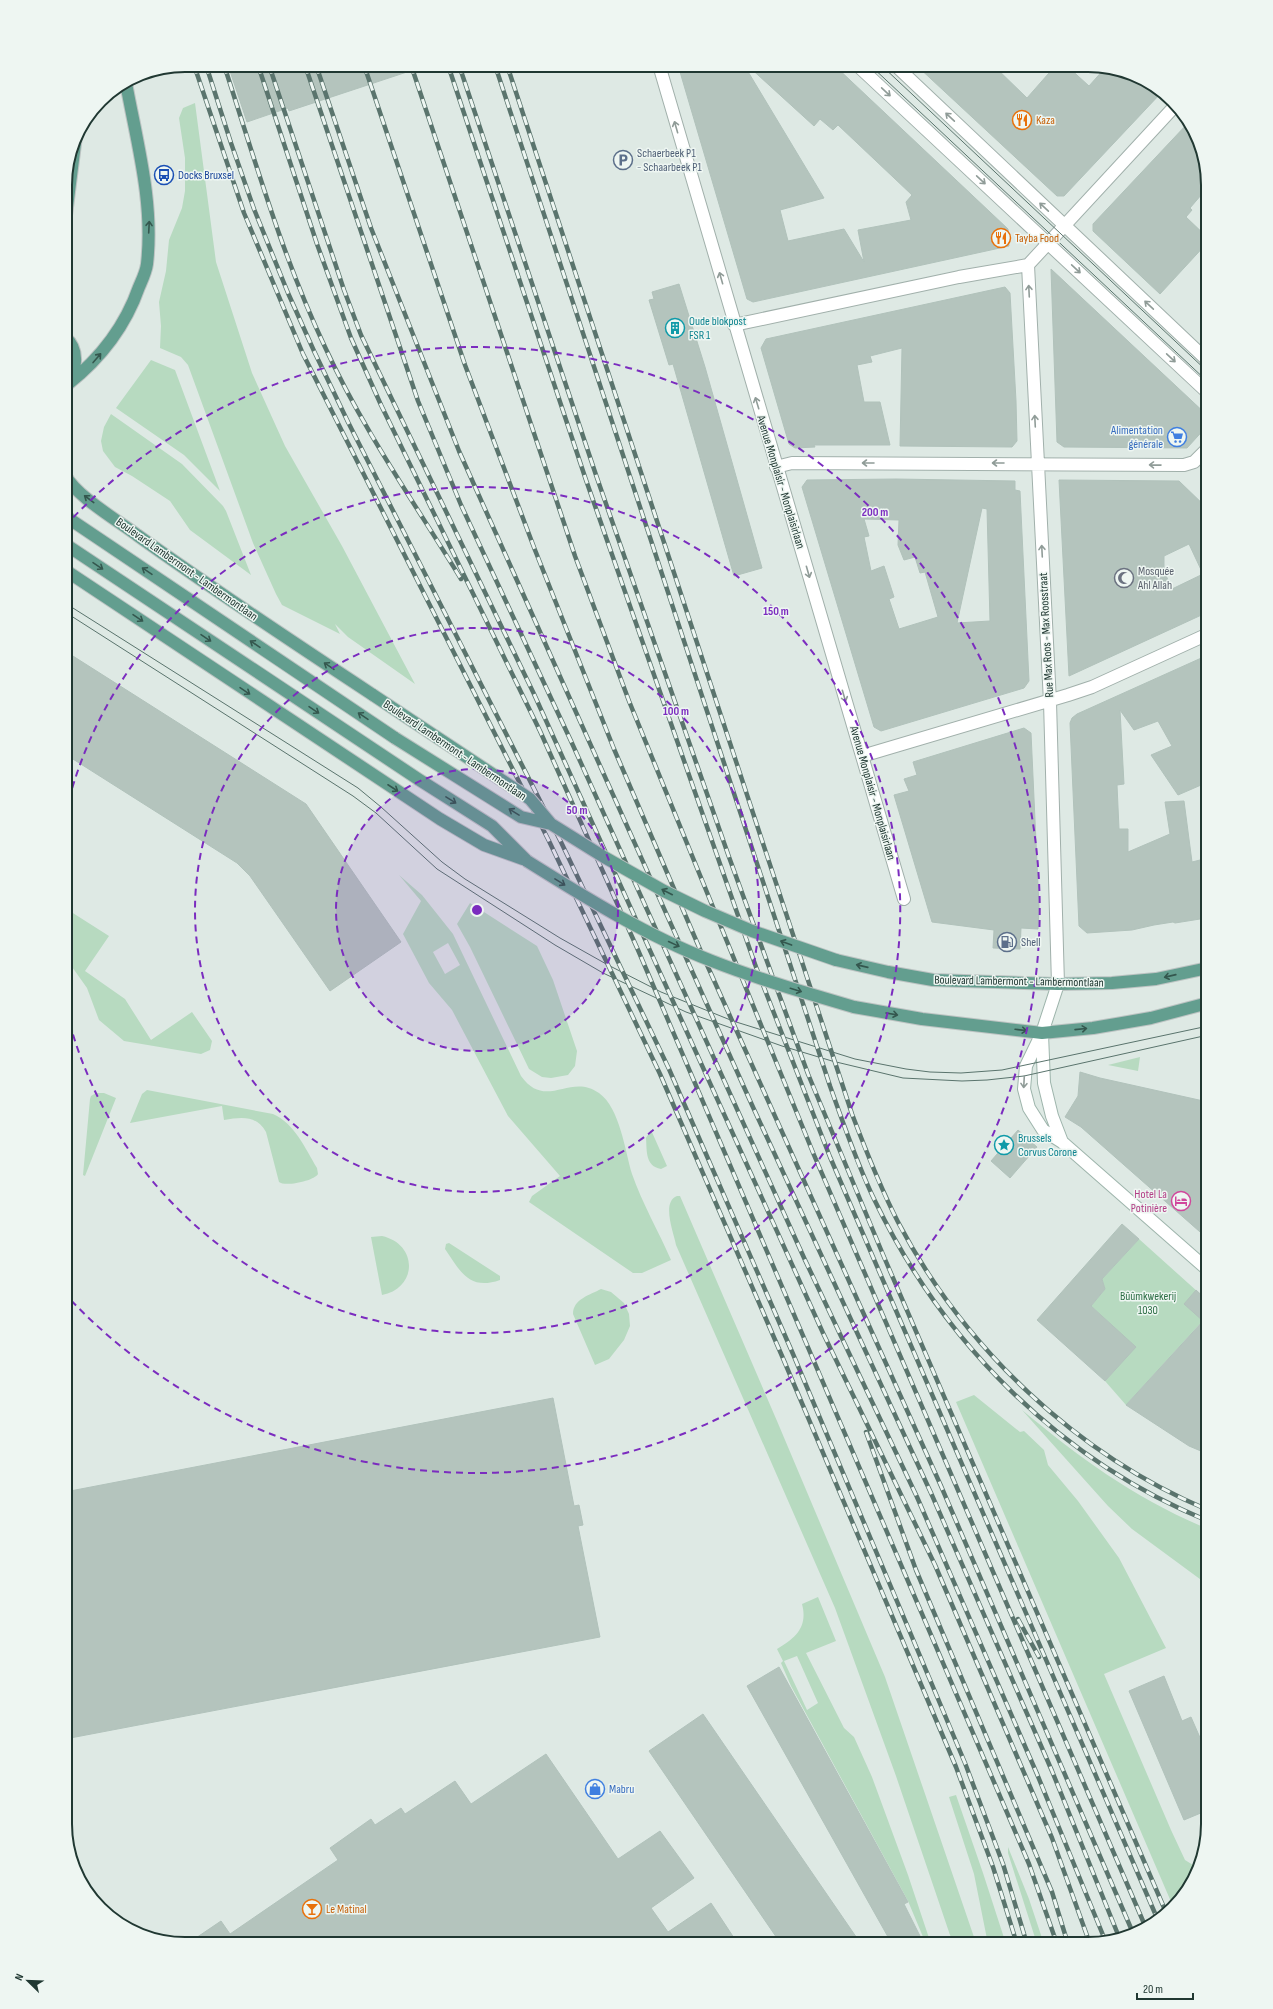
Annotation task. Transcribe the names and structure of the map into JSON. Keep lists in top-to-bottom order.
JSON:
{
  "streets": {
    "main road": ["Boulevard Lambermont - Lambermontlaan"],
    "street": ["Avenue Monplaisir - Monplaisirlaan", "Rue Max Roos - Max Roosstraat"]
  },
  "crossings": [
    ["Boulevard Lambermont - Lambermontlaan", "Rue Max Roos - Max Roosstraat"]
  ],
  "one_way": ["Rue Max Roos - Max Roosstraat"],
  "parks": ["Bûûmkwekerij 1030"],
  "places": {
    "restaurant": ["Kaza", "Tayba Food"],
    "parking": ["Schaerbeek P1 - Schaarbeek P1"],
    "bus stop": ["Docks Bruxsel"],
    "building": ["Oude blokpost FSR 1"],
    "supermarket": ["Alimentation générale"],
    "mosque": ["Mosquée Ahl Allah"],
    "fuel station": ["Shell"],
    "place": ["Brussels Corvus Corone"],
    "hotel": ["Hotel La Potinière"],
    "shop": ["Mabru"],
    "bar": ["Le Matinal"]
  },
  "scale_bar": "20 m",
  "north": "top left",
  "rings": [
    "200 m",
    "150 m",
    "100 m",
    "50 m"
  ]
}
